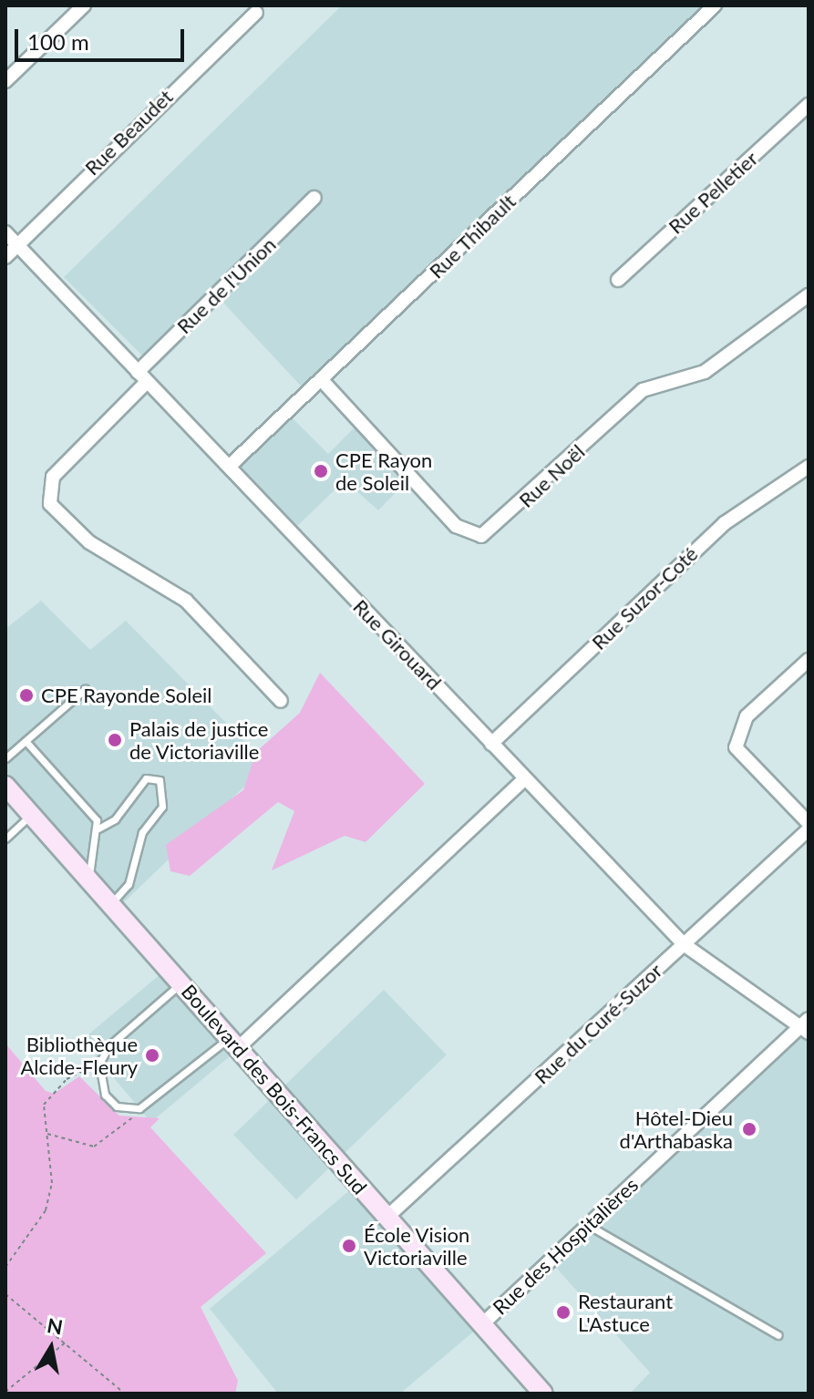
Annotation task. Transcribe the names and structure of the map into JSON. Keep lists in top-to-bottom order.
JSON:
{
  "streets": {
    "street": [
      "Rue Beaudet",
      "Rue Pelletier",
      "Rue Thibault",
      "Rue de l'Union",
      "Rue Noël",
      "Rue Suzor-Coté",
      "Rue Girouard",
      "Rue du Curé-Suzor",
      "Boulevard des Bois-Francs Sud",
      "Rue des Hospitalières"
    ]
  },
  "crossings": [
    ["Rue Beaudet", "Rue Girouard"],
    ["Rue Thibault", "Rue Noël"],
    ["Rue Thibault", "Rue Girouard"],
    ["Rue de l'Union", "Rue Girouard"],
    ["Rue Suzor-Coté", "Rue Girouard"],
    ["Rue Girouard", "Rue du Curé-Suzor"],
    ["Rue Girouard", "Rue des Hospitalières"],
    ["Rue du Curé-Suzor", "Boulevard des Bois-Francs Sud"],
    ["Boulevard des Bois-Francs Sud", "Rue des Hospitalières"]
  ],
  "places": [
    "CPE Rayon de Soleil",
    "CPE Rayonde Soleil",
    "Palais de justice de Victoriaville",
    "Bibliothèque Alcide-Fleury",
    "Hôtel-Dieu d'Arthabaska",
    "École Vision Victoriaville",
    "Restaurant L'Astuce"
  ],
  "scale_bar": "100 m",
  "north": "top"
}
